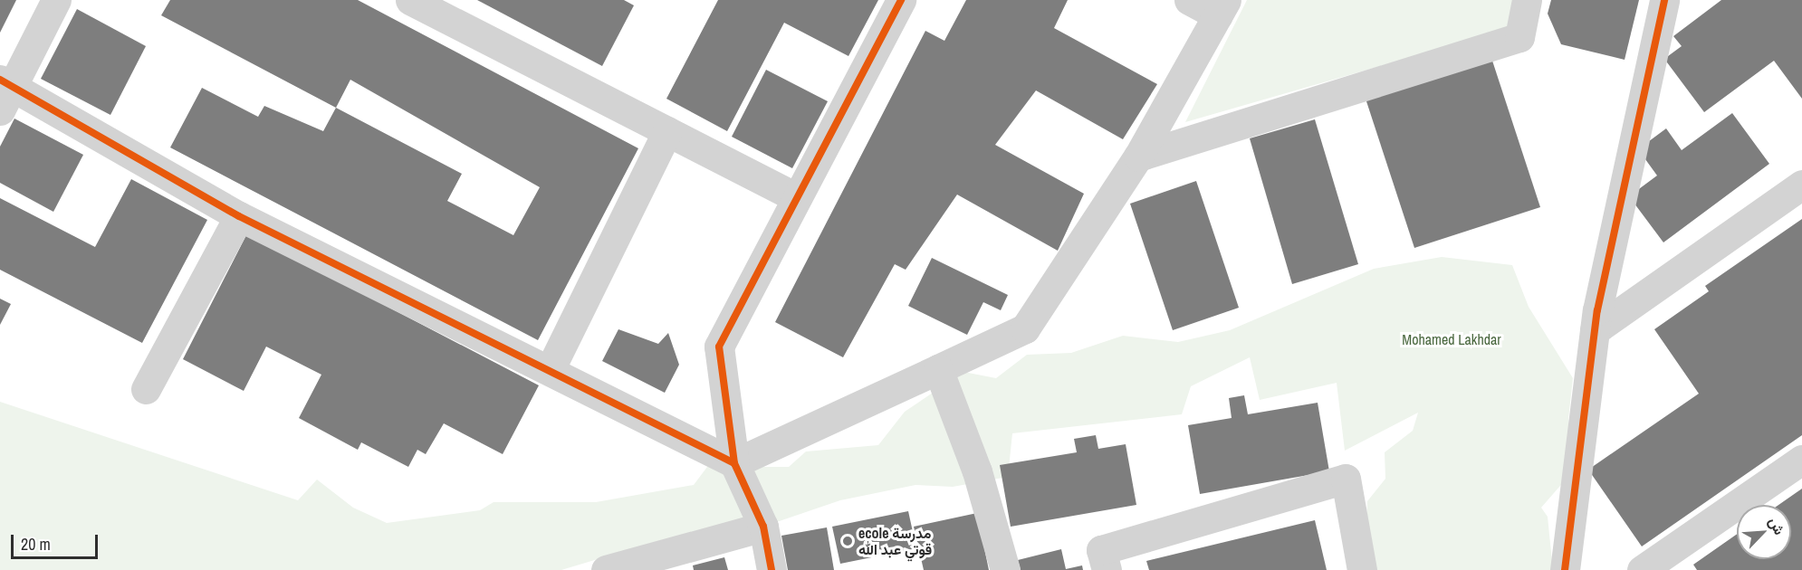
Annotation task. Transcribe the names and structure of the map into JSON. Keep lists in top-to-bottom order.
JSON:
{
  "parks": ["Mohamed Lakhdar"],
  "places": ["ecole مدرسة قوتي عبد الله"],
  "scale_bar": "20 m",
  "north": "top right"
}
